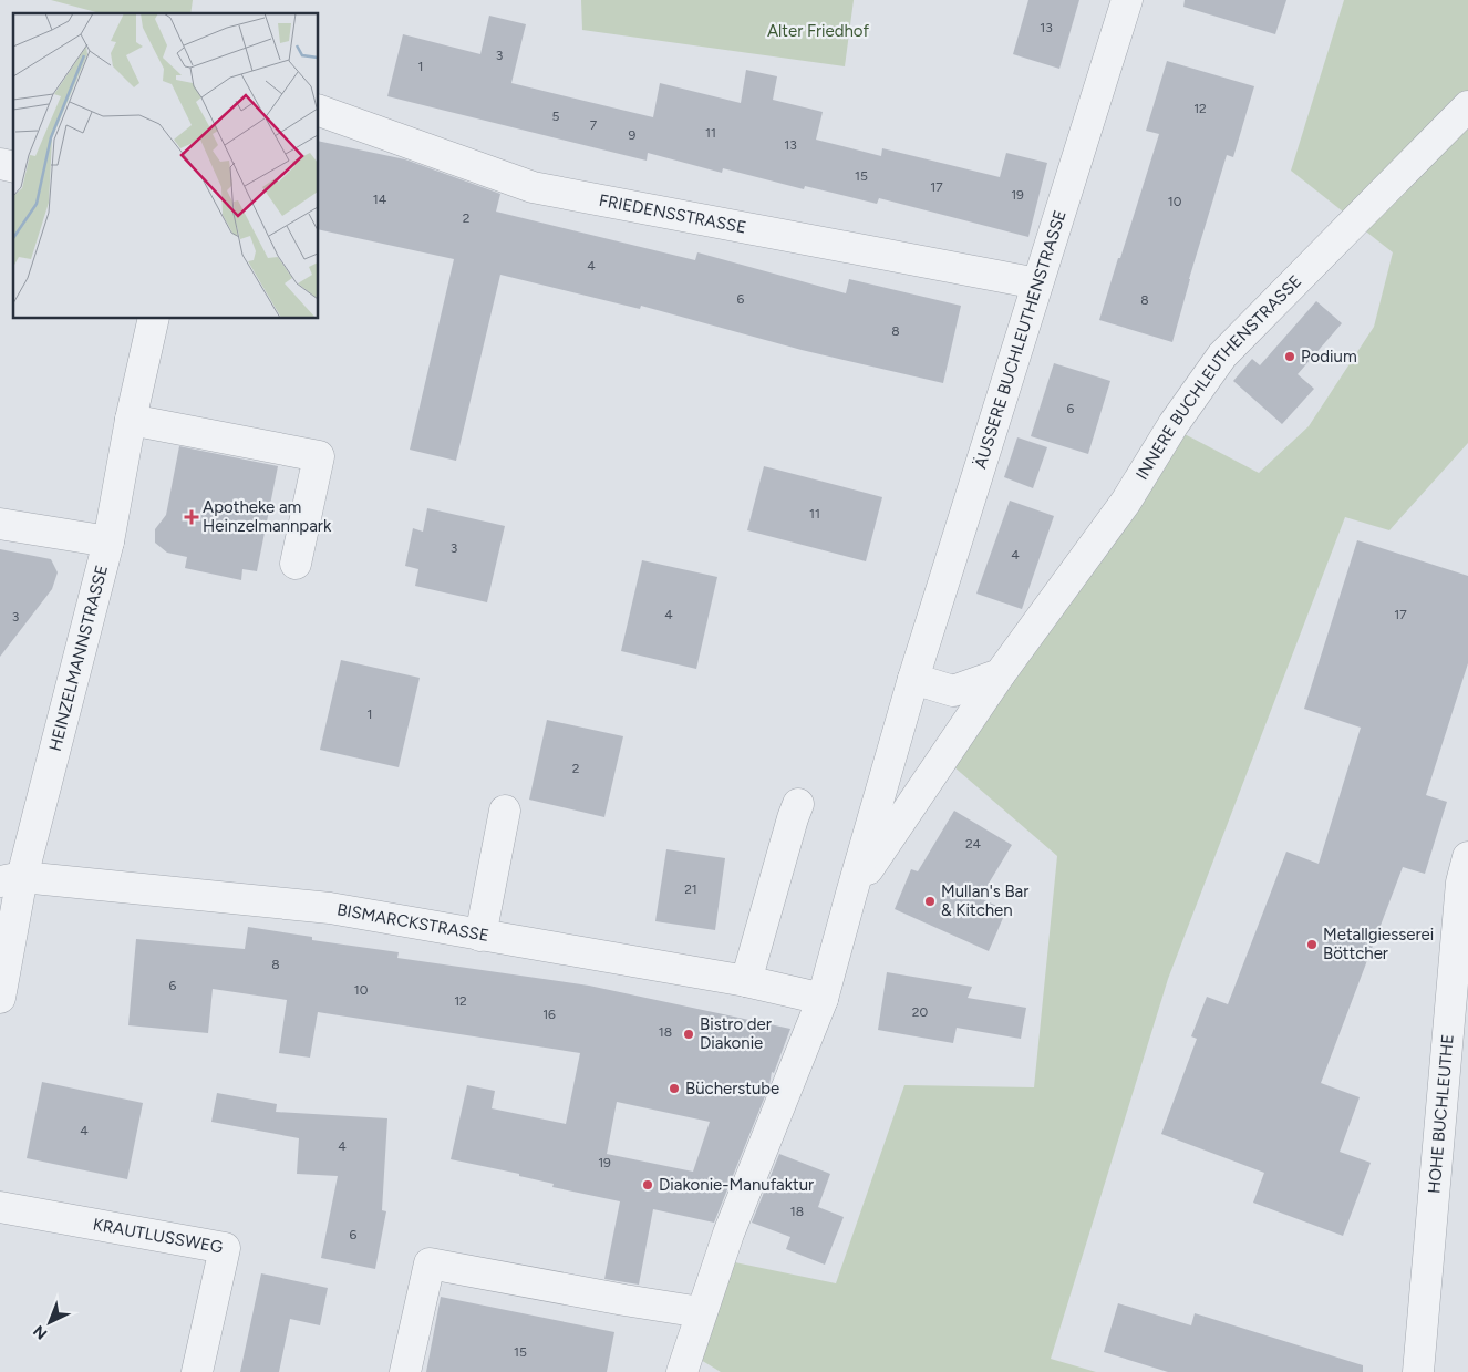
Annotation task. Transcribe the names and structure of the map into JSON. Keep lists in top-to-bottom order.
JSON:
{
  "streets": {
    "street": [
      "FRIEDENSSTRASSE",
      "ÄUSSERE BUCHLEUTHENSTRASSE",
      "INNERE BUCHLEUTHENSTRASSE",
      "HEINZELMANNSTRASSE",
      "BISMARCKSTRASSE",
      "HOHE BUCHLEUTHE",
      "KRAUTLUSSWEG"
    ]
  },
  "crossings": [
    ["FRIEDENSSTRASSE", "ÄUSSERE BUCHLEUTHENSTRASSE"],
    ["ÄUSSERE BUCHLEUTHENSTRASSE", "INNERE BUCHLEUTHENSTRASSE"],
    ["INNERE BUCHLEUTHENSTRASSE", "BISMARCKSTRASSE"],
    ["HEINZELMANNSTRASSE", "BISMARCKSTRASSE"]
  ],
  "parks": ["Alter Friedhof"],
  "places": {
    "other": [
      "Podium",
      "Mullan's Bar & Kitchen",
      "Metallgiesserei Böttcher",
      "Bistro der Diakonie",
      "Bücherstube",
      "Diakonie-Manufaktur"
    ],
    "health": ["Apotheke am Heinzelmannpark"]
  },
  "house_numbers": [
    "13",
    "3",
    "1",
    "12",
    "5",
    "7",
    "11",
    "9",
    "13",
    "15",
    "17",
    "19",
    "14",
    "10",
    "2",
    "4",
    "6",
    "8",
    "8",
    "6",
    "11",
    "3",
    "4",
    "4",
    "17",
    "3",
    "1",
    "2",
    "24",
    "21",
    "8",
    "6",
    "10",
    "12",
    "20",
    "16",
    "18",
    "4",
    "4",
    "19",
    "18",
    "6",
    "15"
  ],
  "north": "bottom left"
}
